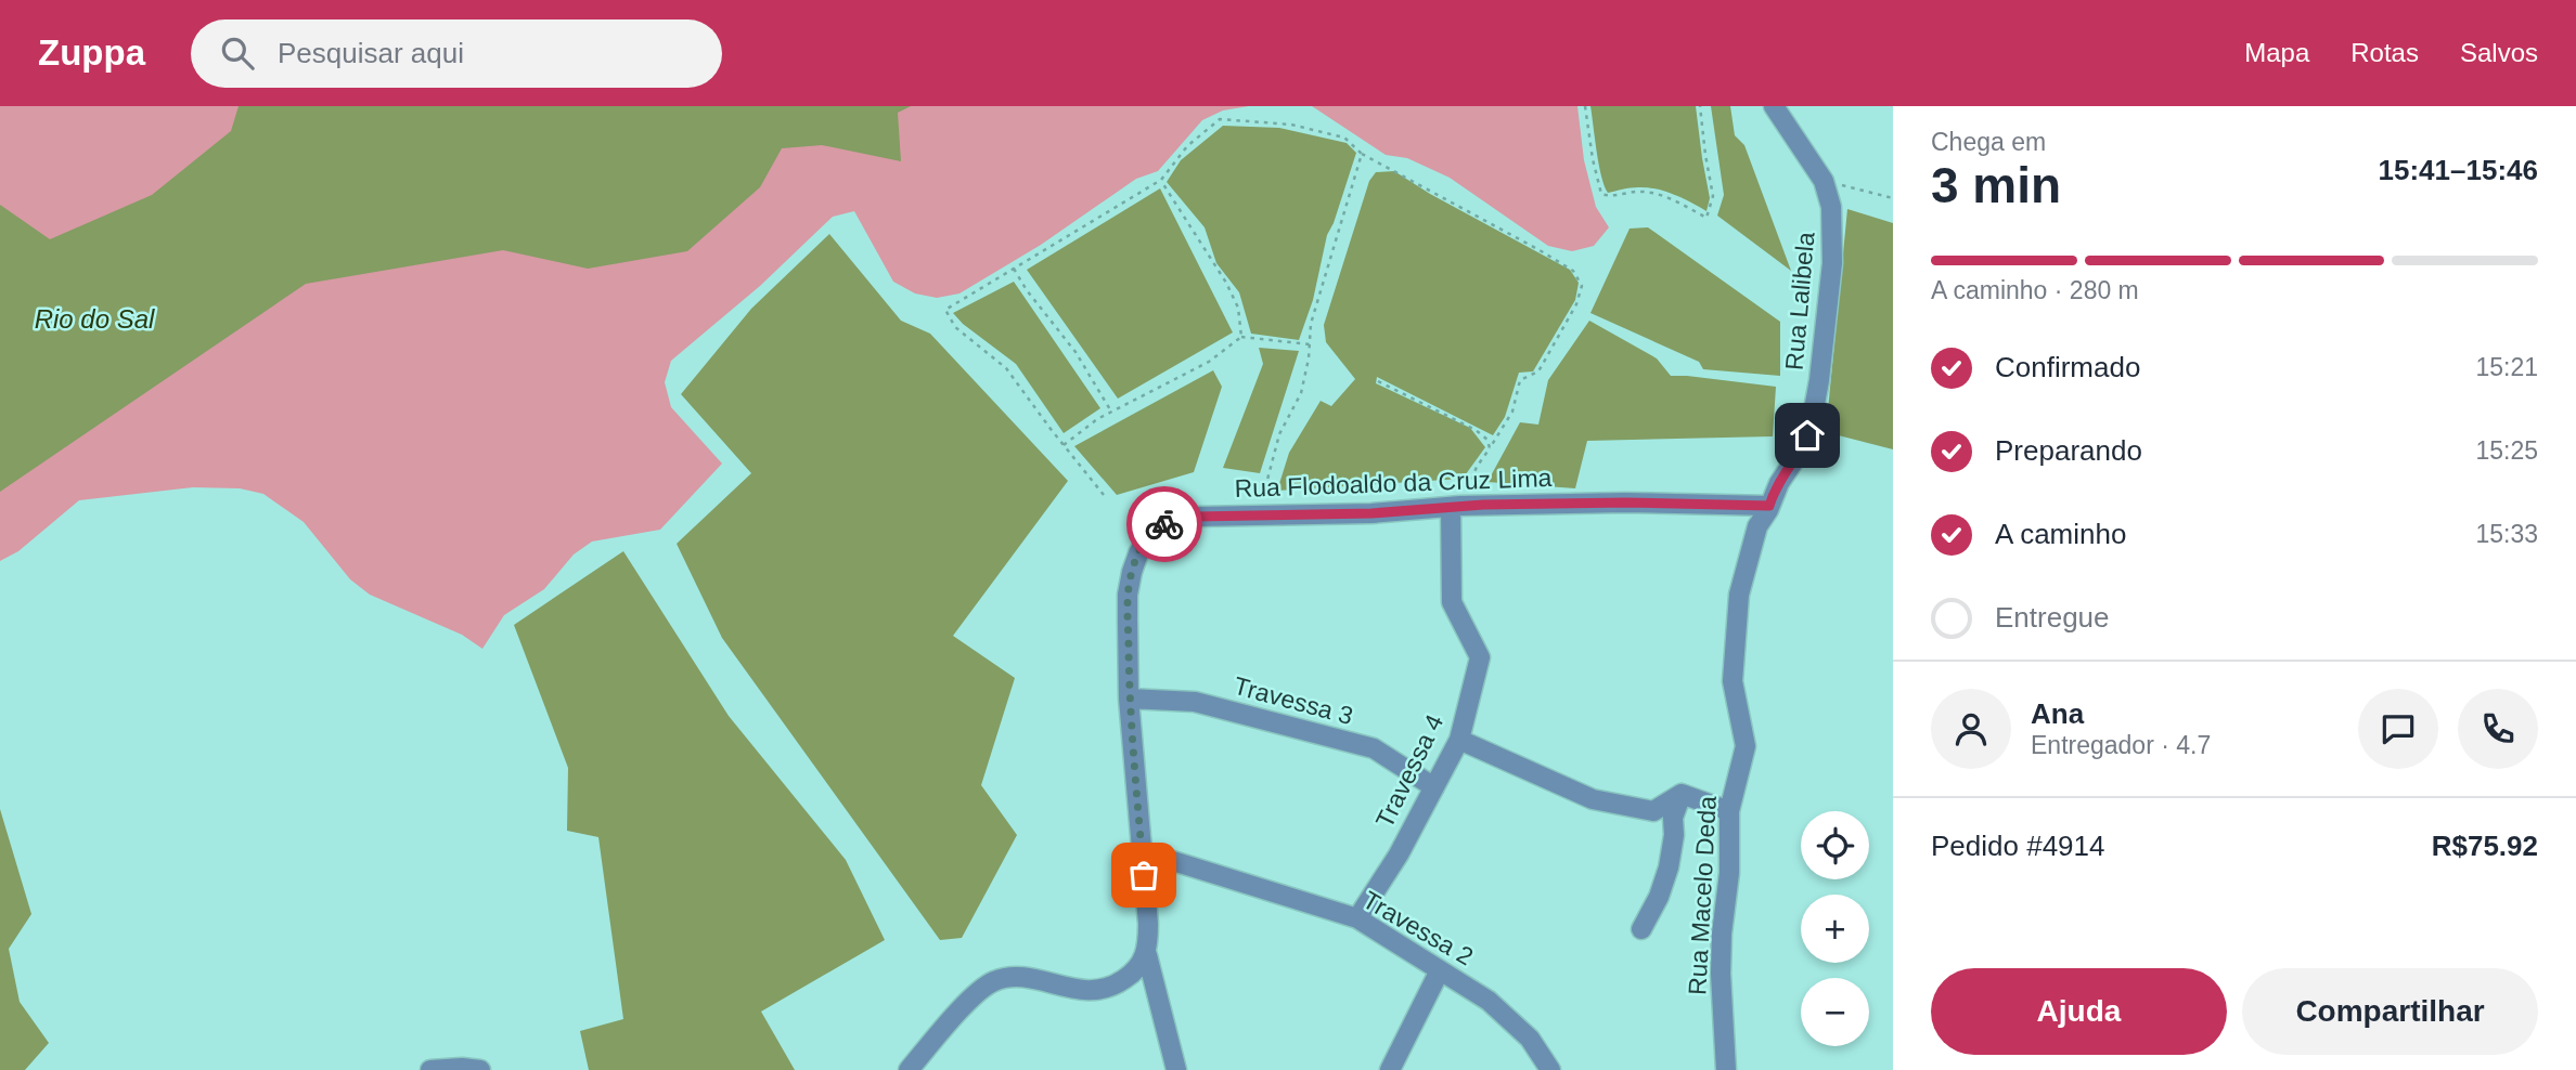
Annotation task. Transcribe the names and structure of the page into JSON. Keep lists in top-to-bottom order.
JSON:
{
  "streets": {
    "street": [
      "Rua Lalibela",
      "Rua Flodoaldo da Cruz Lima",
      "Travessa 3",
      "Travessa 4",
      "Rua Macelo Deda",
      "Travessa 2"
    ]
  },
  "crossings": [
    ["Rua Lalibela", "Rua Flodoaldo da Cruz Lima"],
    ["Rua Lalibela", "Rua Macelo Deda"],
    ["Rua Flodoaldo da Cruz Lima", "Travessa 3"],
    ["Rua Flodoaldo da Cruz Lima", "Travessa 4"],
    ["Rua Flodoaldo da Cruz Lima", "Rua Macelo Deda"],
    ["Rua Flodoaldo da Cruz Lima", "Travessa 2"],
    ["Travessa 3", "Travessa 4"],
    ["Travessa 4", "Travessa 2"]
  ],
  "water": ["Rio do Sal"],
  "page": {
    "header": "Zuppa",
    "search": "Pesquisar aqui",
    "nav": ["Mapa", "Rotas", "Salvos"],
    "heading": ["3 min", "Chega em", "15:41–15:46"],
    "panel": [
      "Ana",
      "Entregador · 4.7",
      "Pedido #4914",
      "R$75.92"
    ],
    "bar": "A caminho · 280 m",
    "list": [
      ["Confirmado", "15:21"],
      ["Preparando", "15:25"],
      ["A caminho", "15:33"],
      "Entregue"
    ],
    "map_buttons": ["+", "−"],
    "buttons": ["Ajuda", "Compartilhar"]
  }
}
